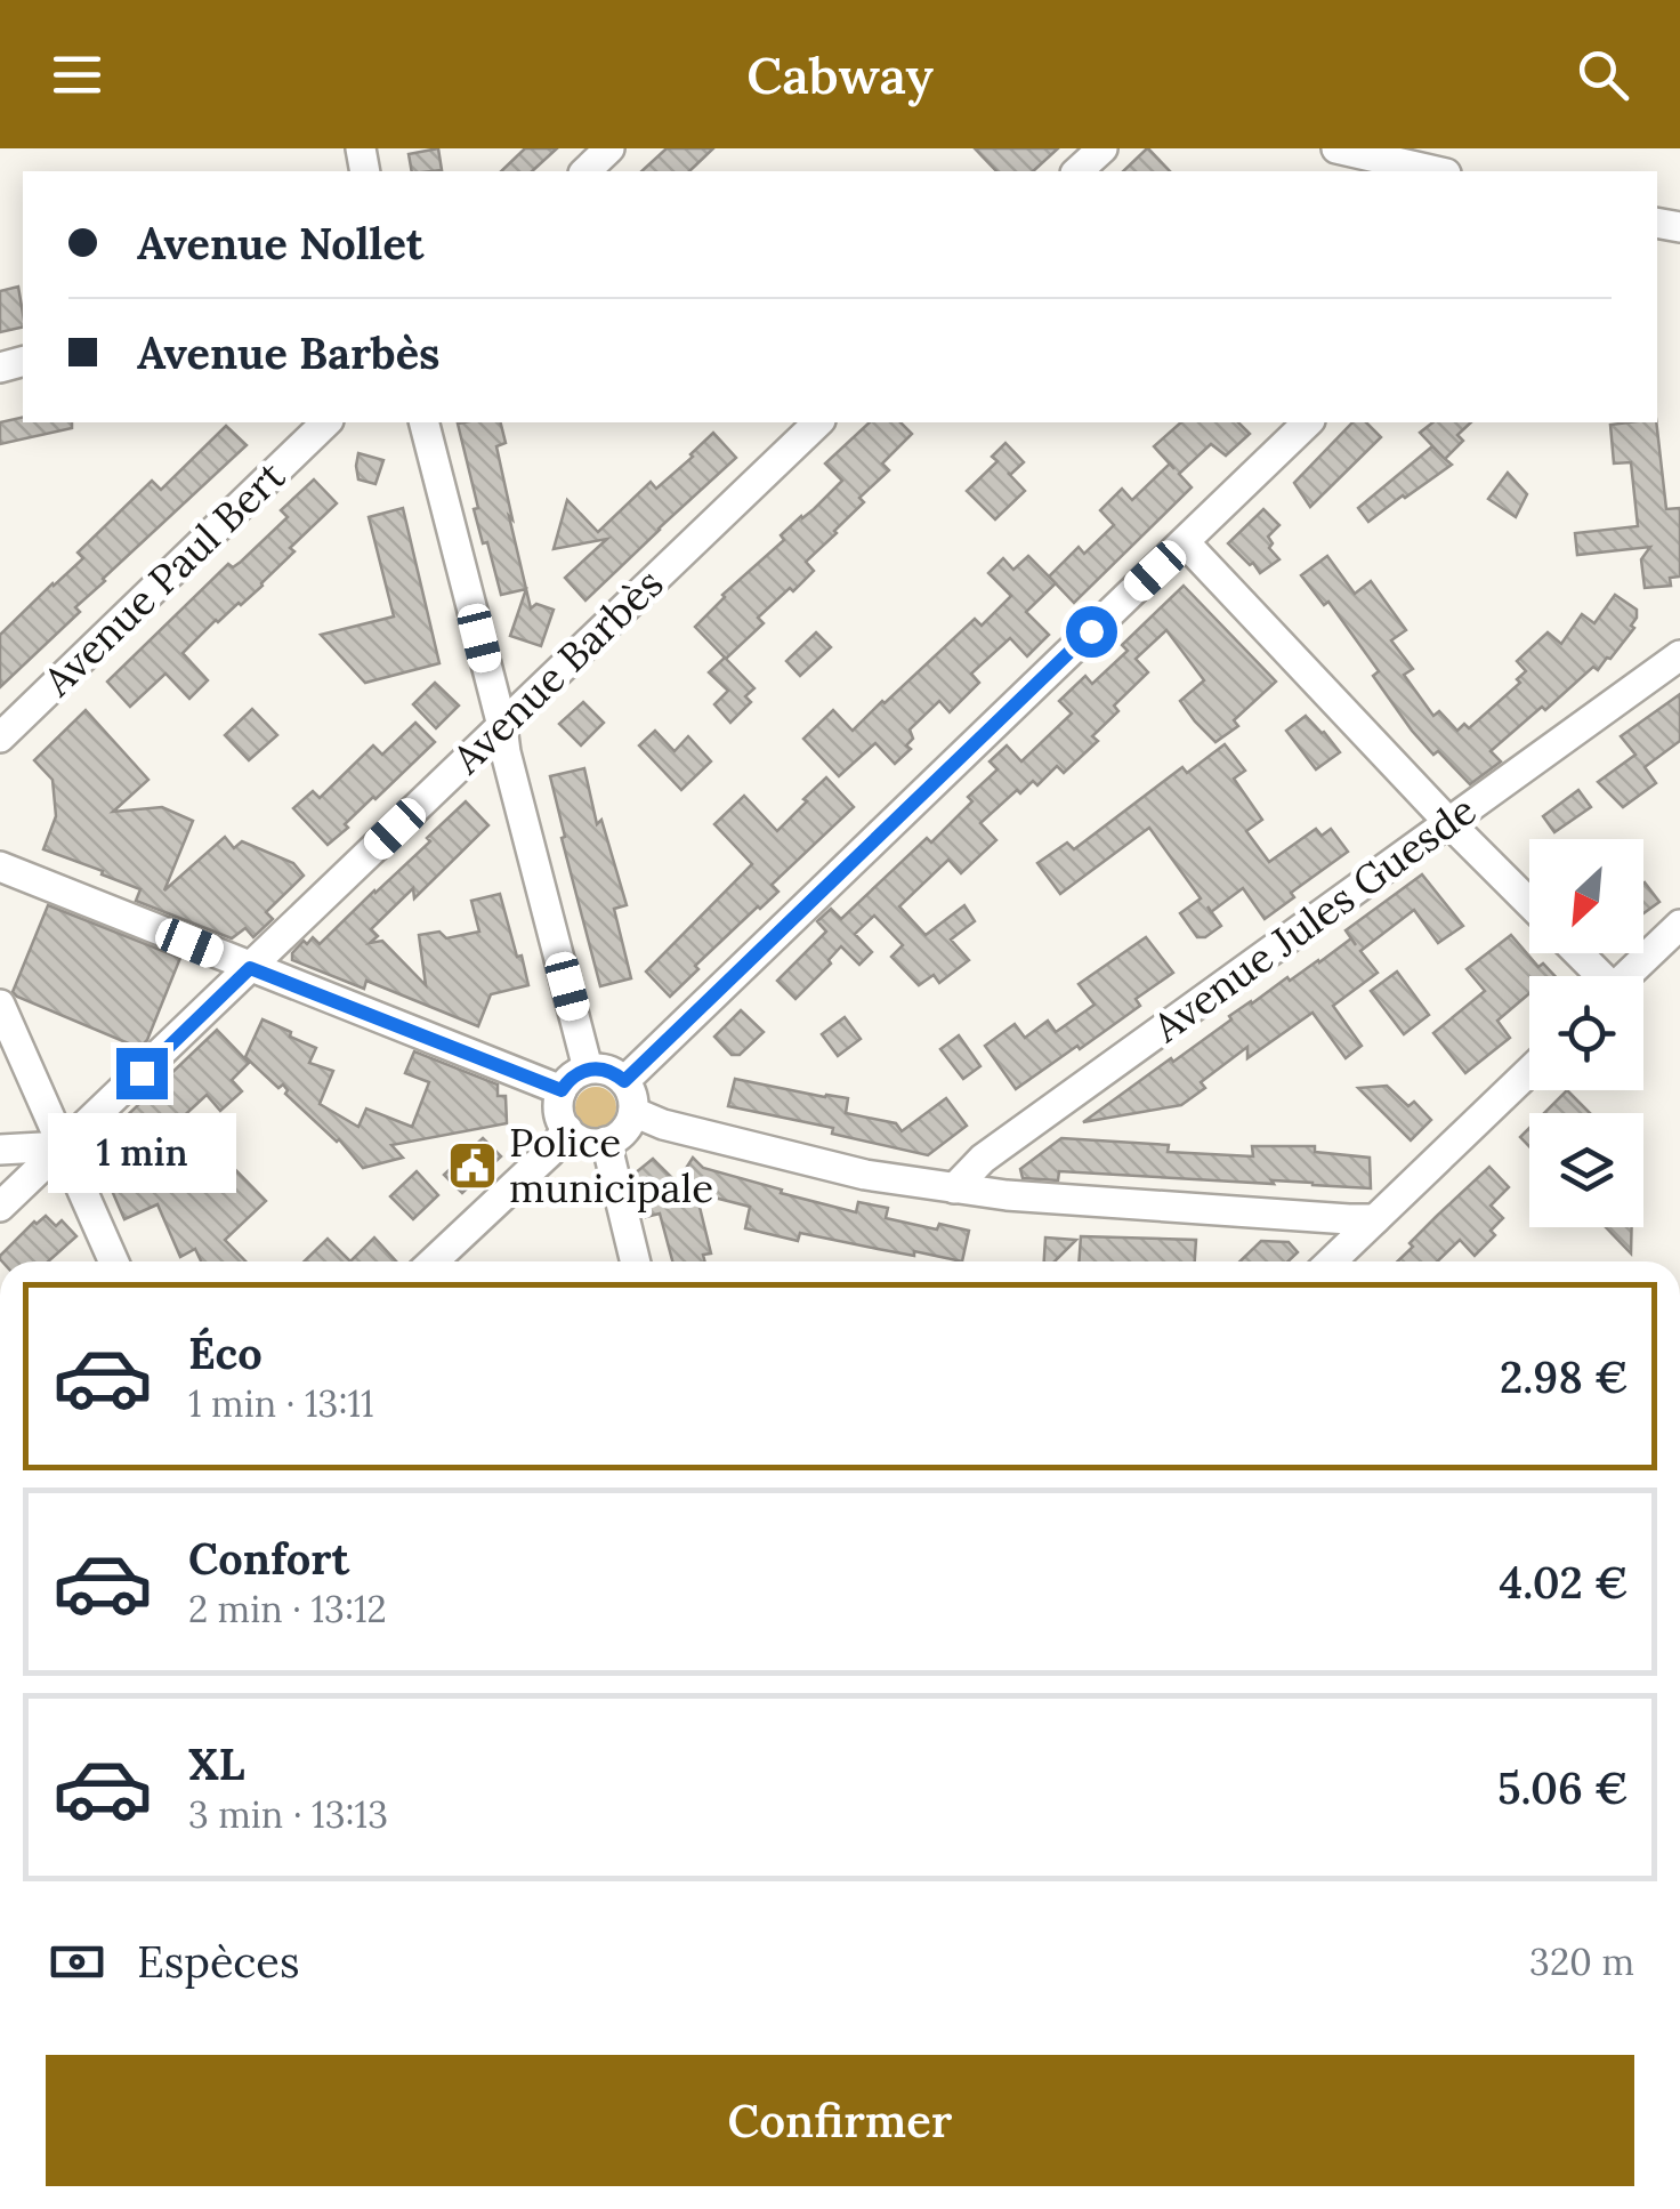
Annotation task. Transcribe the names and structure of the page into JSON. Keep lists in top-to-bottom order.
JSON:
{
  "streets": {
    "street": ["Avenue Paul Bert", "Avenue Barbès", "Avenue Jules Guesde"]
  },
  "places": {
    "public building": ["Police municipale"]
  },
  "north": "bottom left",
  "page": {
    "header": "Cabway",
    "banner": ["Avenue Nollet", "Avenue Barbès"],
    "bubble": "1 min",
    "list": [
      {
        "name": "Éco",
        "note": "1 min · 13:11",
        "value": "2.98 €"
      },
      {
        "name": "Confort",
        "note": "2 min · 13:12",
        "value": "4.02 €"
      },
      {
        "name": "XL",
        "note": "3 min · 13:13",
        "value": "5.06 €"
      }
    ],
    "pay": ["Espèces", "320 m"],
    "buttons": "Confirmer"
  }
}
